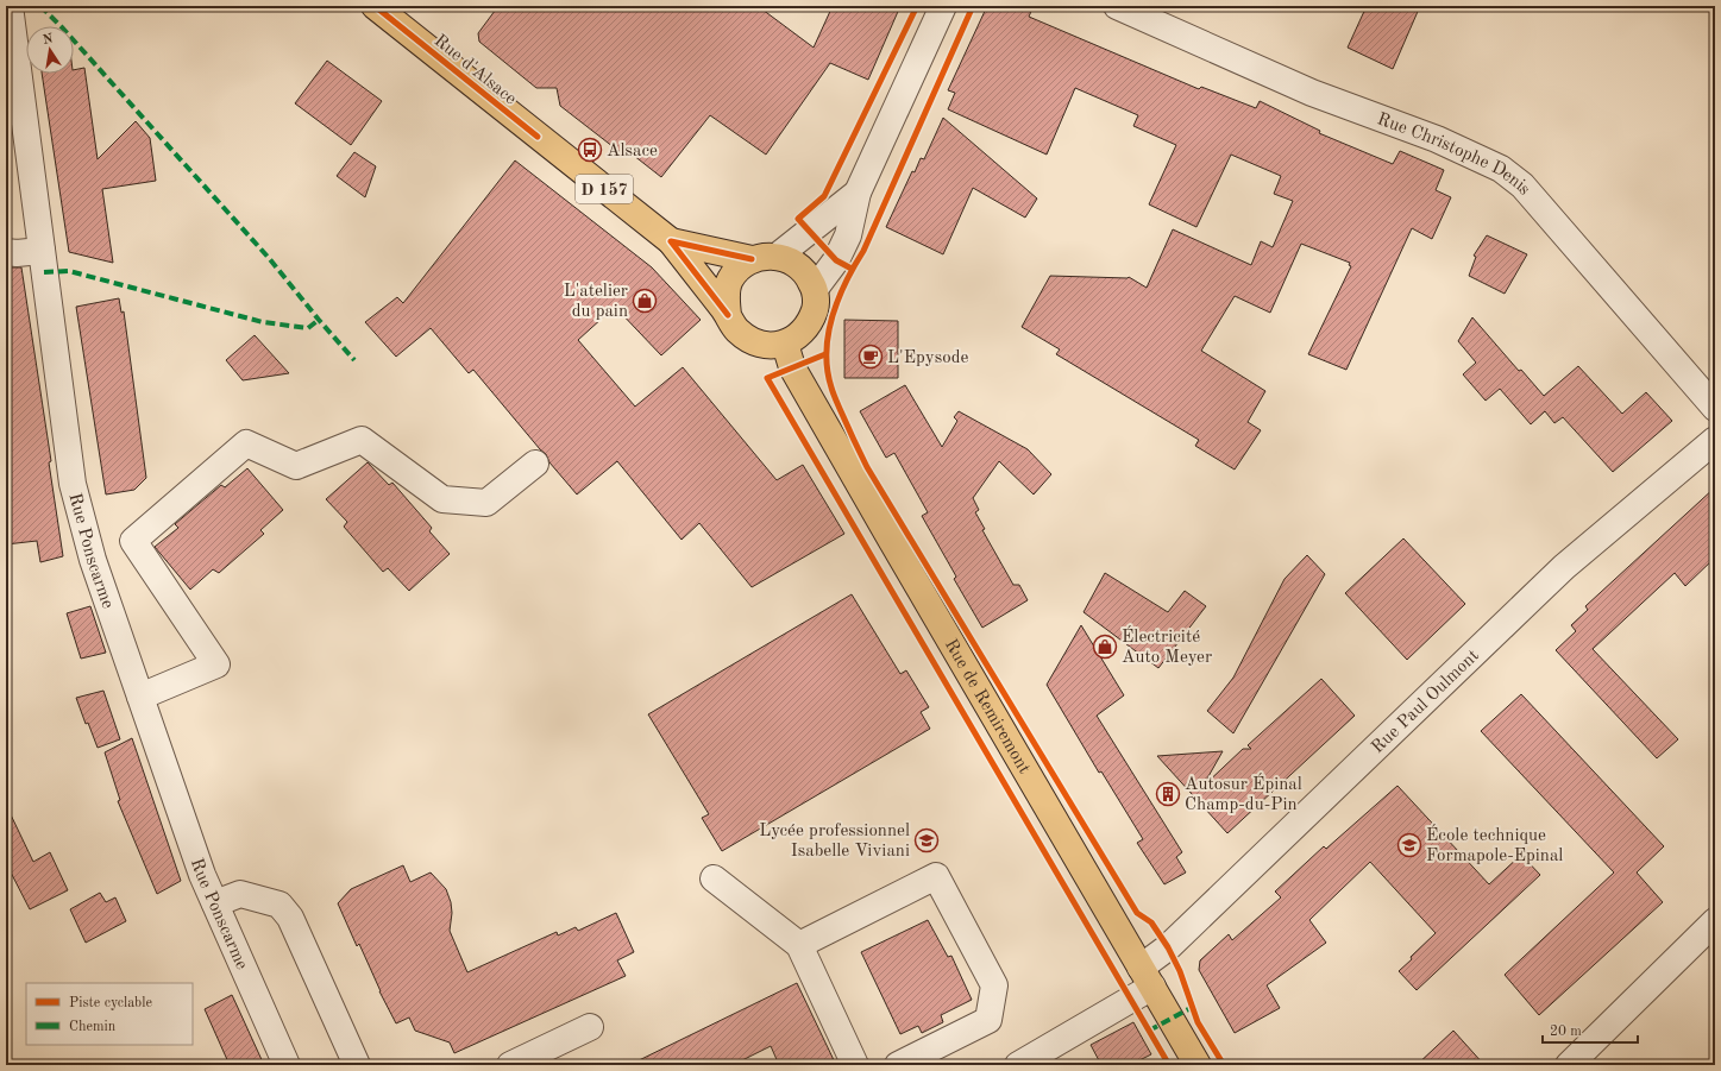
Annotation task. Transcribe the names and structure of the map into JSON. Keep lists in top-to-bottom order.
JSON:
{
  "streets": {
    "main road": ["Rue d'Alsace", "D 157", "Rue de Remiremont"],
    "street": ["Rue Christophe Denis", "Rue Ponscarme", "Rue Paul Oulmont"]
  },
  "crossings": [
    ["Rue d'Alsace", "Rue de Remiremont"],
    ["Rue Paul Oulmont", "Rue de Remiremont"]
  ],
  "places": {
    "bus stop": ["Alsace"],
    "shop": ["L'atelier du pain", "Électricité Auto Meyer"],
    "cafe": ["L'Epysode"],
    "building": ["Autosur Épinal Champ-du-Pin"],
    "school or university": ["Lycée professionnel Isabelle Viviani", "École technique Formapole-Epinal"]
  },
  "legend": ["Piste cyclable", "Chemin"],
  "scale_bar": "20 m",
  "north": "top"
}
